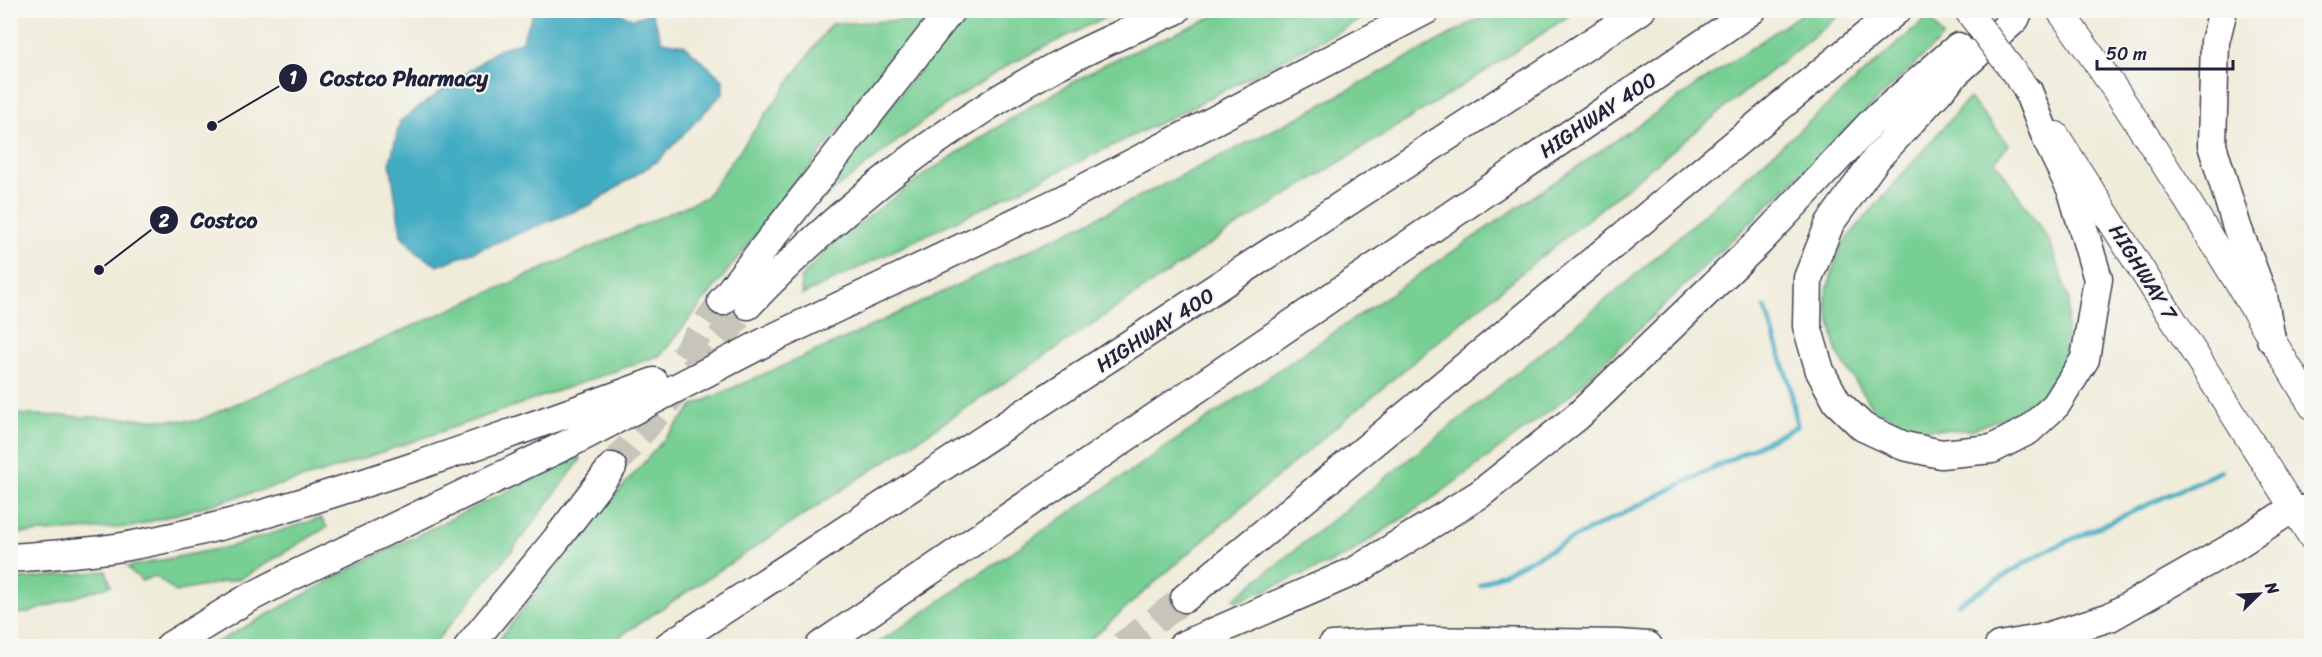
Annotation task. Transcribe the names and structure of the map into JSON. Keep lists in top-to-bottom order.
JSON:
{
  "streets": {
    "highway": ["HIGHWAY 400"],
    "main road": ["HIGHWAY 7"]
  },
  "places": ["Costco Pharmacy", "Costco"],
  "scale_bar": "50 m",
  "north": "top right"
}
